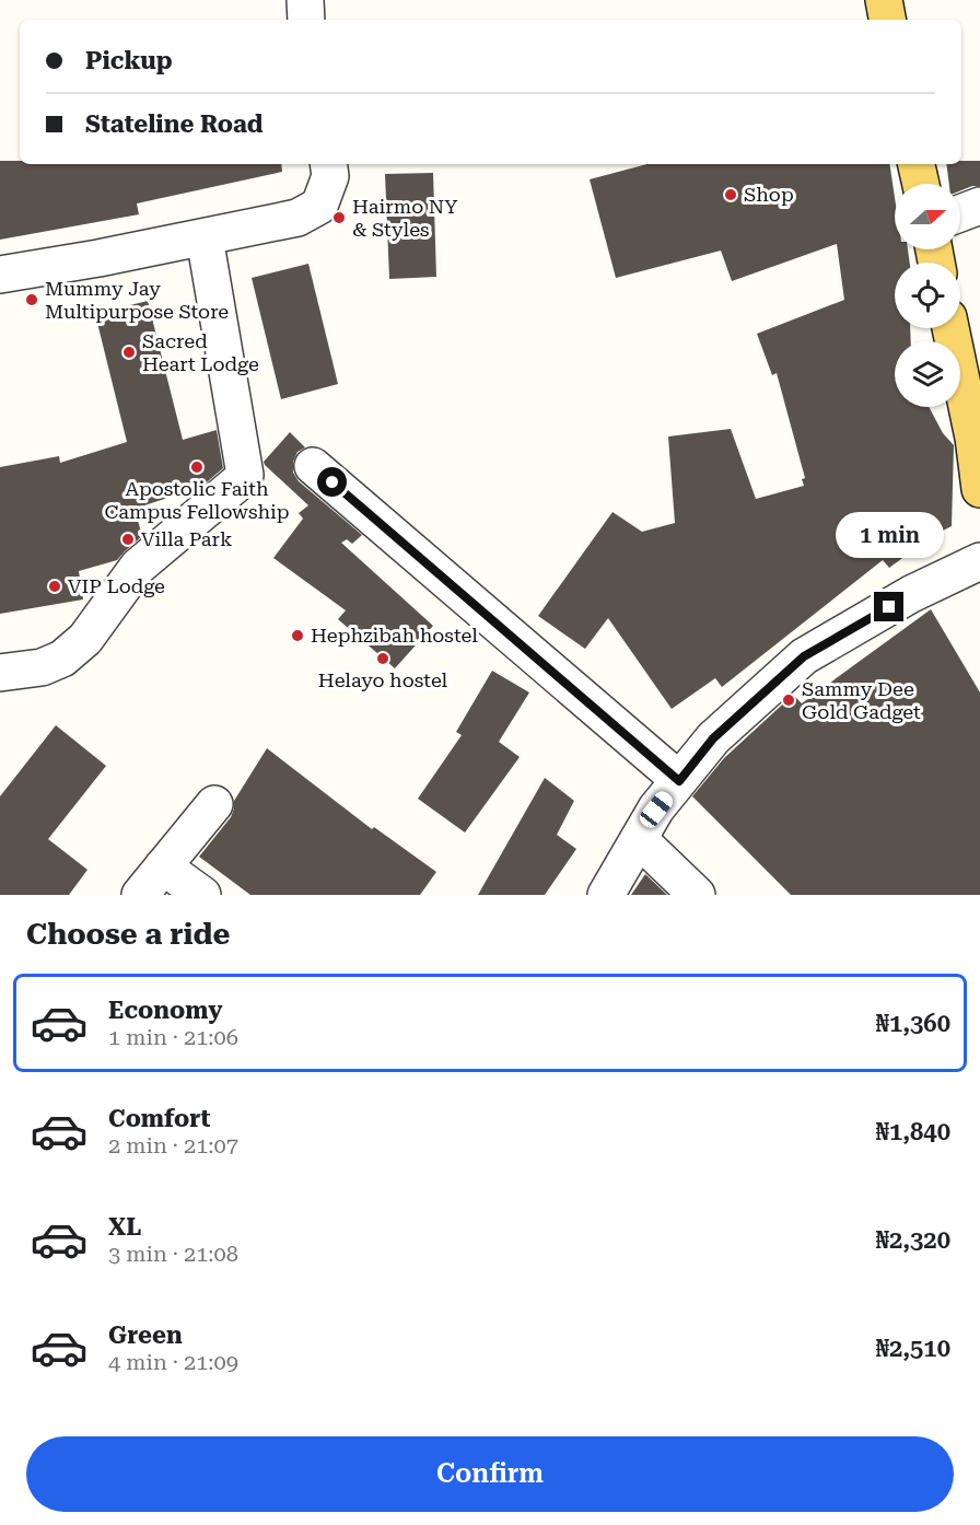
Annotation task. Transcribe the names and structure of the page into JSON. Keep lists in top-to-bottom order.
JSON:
{
  "places": [
    "Shop",
    "Hairmo NY & Styles",
    "Mummy Jay Multipurpose Store",
    "Sacred Heart Lodge",
    "Apostolic Faith Campus Fellowship",
    "Villa Park",
    "VIP Lodge",
    "Hephzibah hostel",
    "Helayo hostel",
    "Sammy Dee Gold Gadget"
  ],
  "north": "right",
  "page": {
    "banner": ["Pickup", "Stateline Road"],
    "bubble": "1 min",
    "heading": "Choose a ride",
    "list": [
      {
        "name": "Economy",
        "note": "1 min · 21:06",
        "value": "₦1,360"
      },
      {
        "name": "Comfort",
        "note": "2 min · 21:07",
        "value": "₦1,840"
      },
      {
        "name": "XL",
        "note": "3 min · 21:08",
        "value": "₦2,320"
      },
      {
        "name": "Green",
        "note": "4 min · 21:09",
        "value": "₦2,510"
      }
    ],
    "buttons": "Confirm"
  }
}
